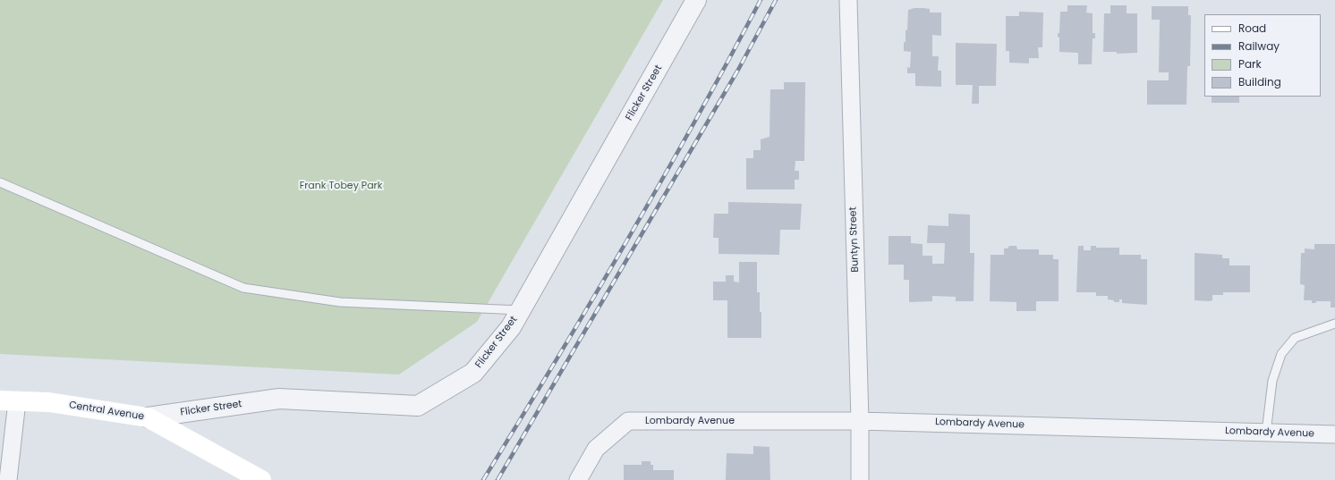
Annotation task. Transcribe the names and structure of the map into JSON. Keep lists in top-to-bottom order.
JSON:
{
  "streets": {
    "main road": ["Central Avenue"],
    "street": ["Flicker Street", "Buntyn Street", "Lombardy Avenue"]
  },
  "crossings": [
    ["Flicker Street", "Central Avenue"],
    ["Buntyn Street", "Lombardy Avenue"]
  ],
  "parks": ["Frank Tobey Park"],
  "legend": [
    "Road",
    "Railway",
    "Park",
    "Building"
  ]
}
